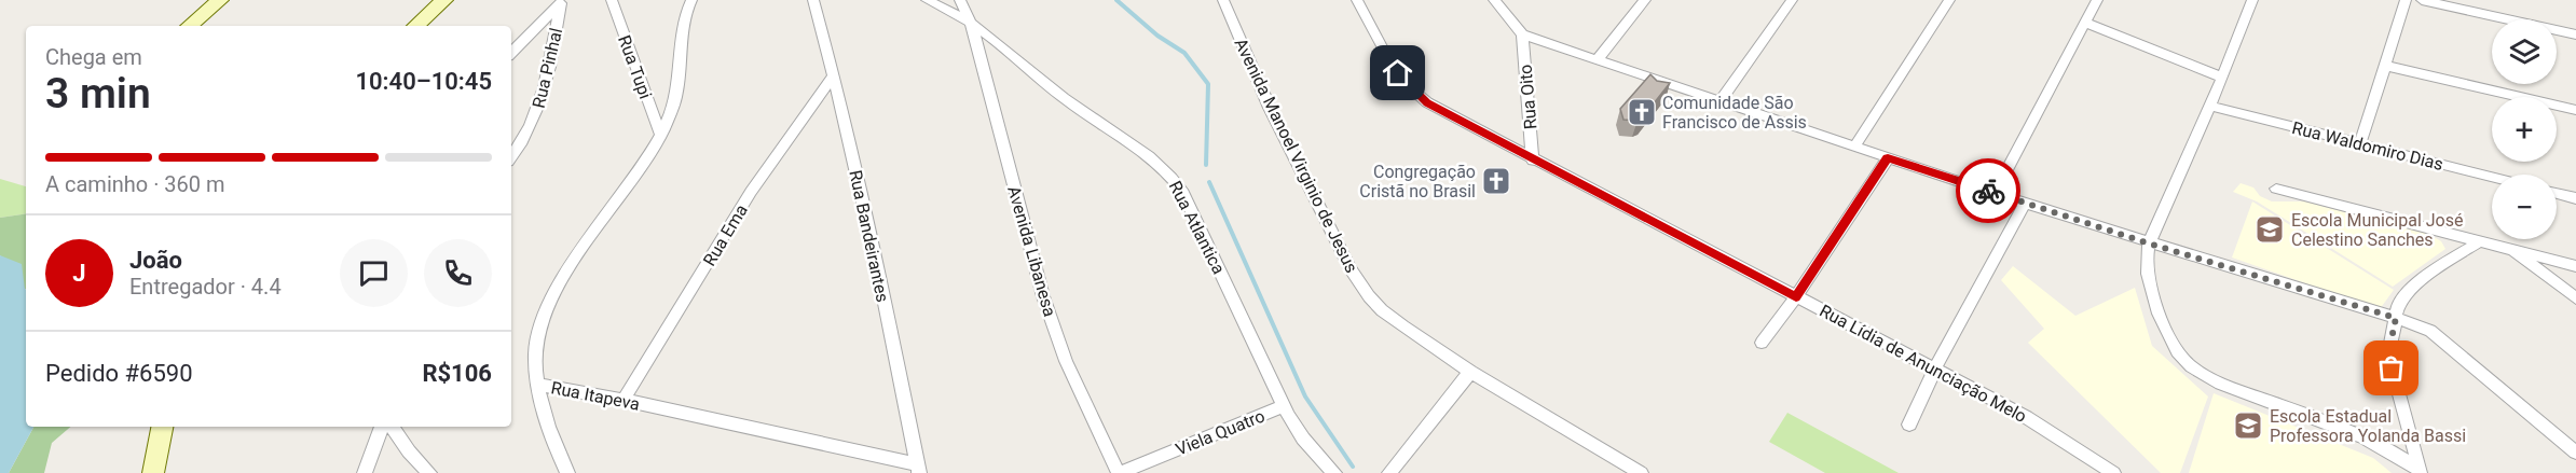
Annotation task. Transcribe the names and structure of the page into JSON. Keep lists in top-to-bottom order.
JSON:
{
  "streets": {
    "street": [
      "Rua Tupi",
      "Rua Pinhal",
      "Rua Oito",
      "Rua Waldomiro Dias",
      "Avenida Manoel Virginio de Jesus",
      "Rua Atlantica",
      "Rua Ema",
      "Rua Bandeirantes",
      "Avenida Libanesa",
      "Rua Lídia de Anunciação Melo",
      "Rua Itapeva",
      "Viela Quatro"
    ]
  },
  "crossings": [
    ["Rua Tupi", "Rua Itapeva"],
    ["Rua Oito", "Rua Lídia de Anunciação Melo"],
    ["Rua Atlantica", "Avenida Libanesa"],
    ["Rua Atlantica", "Viela Quatro"],
    ["Rua Ema", "Rua Bandeirantes"],
    ["Rua Ema", "Rua Itapeva"],
    ["Rua Bandeirantes", "Rua Itapeva"],
    ["Avenida Libanesa", "Viela Quatro"]
  ],
  "places": {
    "church": ["Comunidade São Francisco de Assis", "Congregação Cristã no Brasil"],
    "school or university": ["Escola Municipal José Celestino Sanches", "Escola Estadual Professora Yolanda Bassi"]
  },
  "page": {
    "map_buttons": ["+", "−"],
    "heading": ["3 min", "Chega em", "10:40–10:45"],
    "panel": [
      "João",
      "Entregador · 4.4",
      "Pedido #6590",
      "R$106"
    ],
    "bar": "A caminho · 360 m",
    "round": "J"
  }
}
